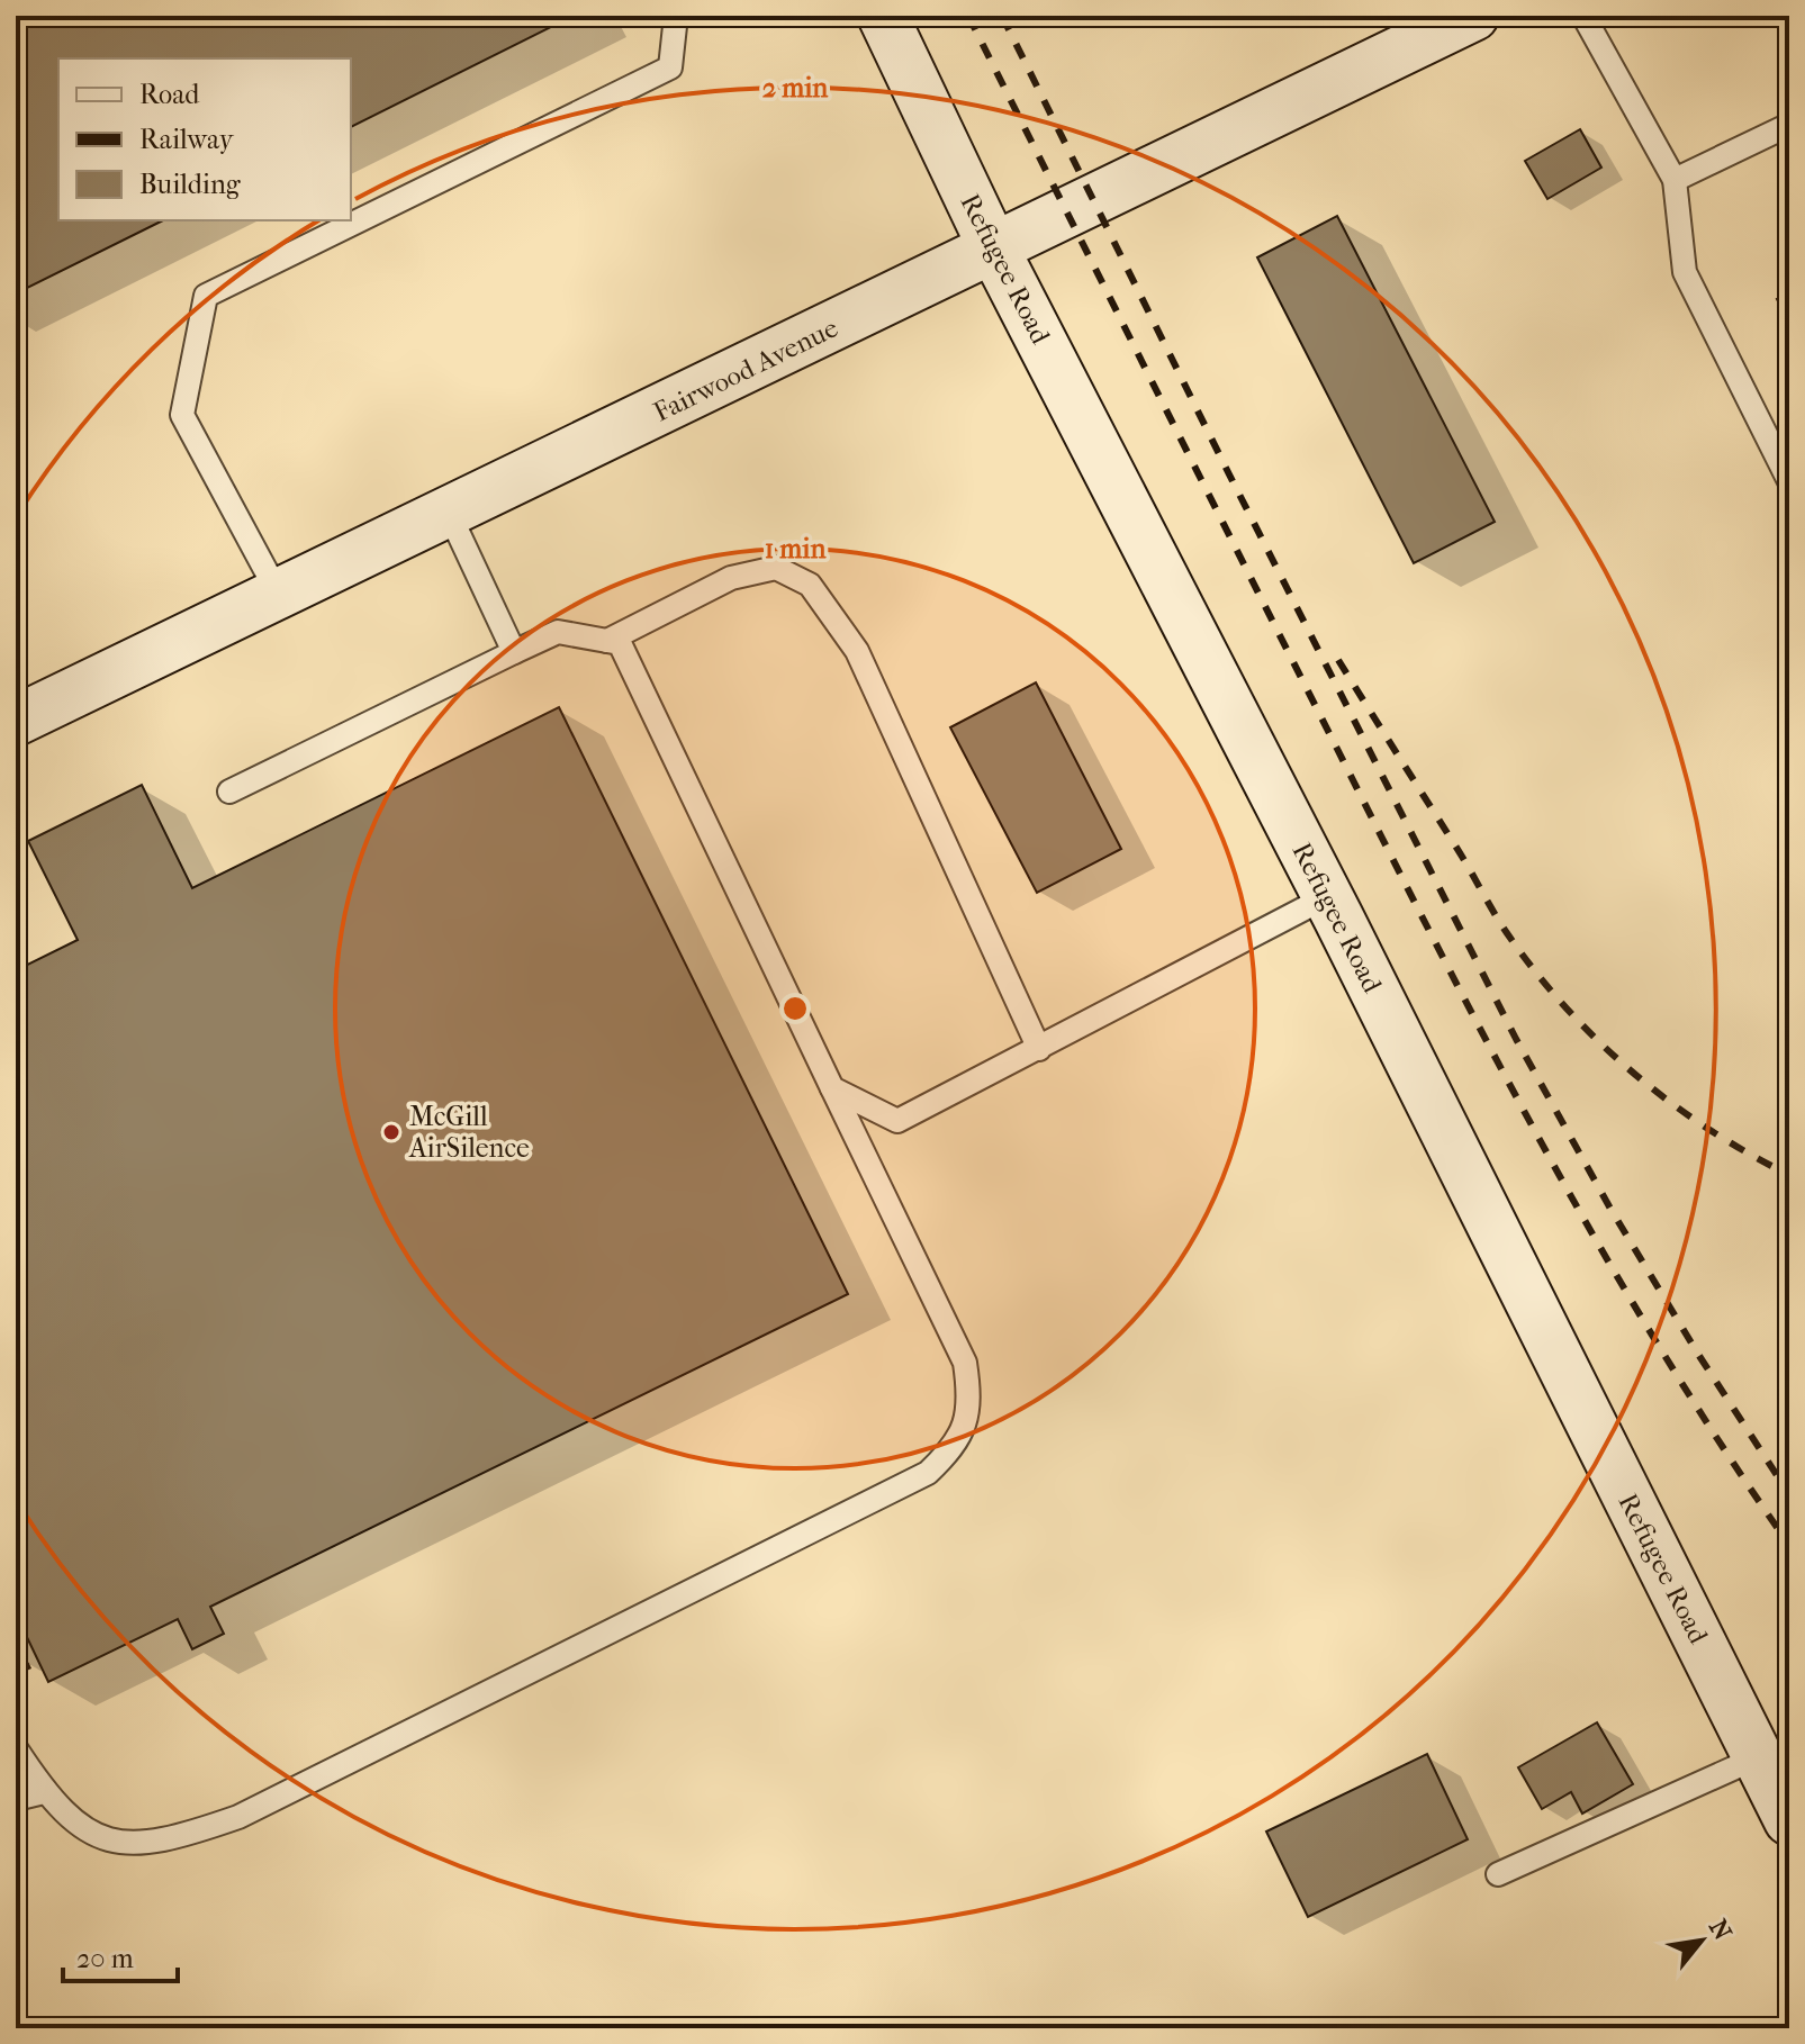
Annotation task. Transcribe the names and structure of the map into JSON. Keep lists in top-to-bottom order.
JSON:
{
  "streets": {
    "main road": ["Refugee Road", "Fairwood Avenue"]
  },
  "crossings": [
    ["Refugee Road", "Fairwood Avenue"]
  ],
  "places": ["McGill AirSilence"],
  "legend": ["Road", "Railway", "Building"],
  "scale_bar": "20 m",
  "north": "top right",
  "rings": ["2 min", "1 min"]
}
